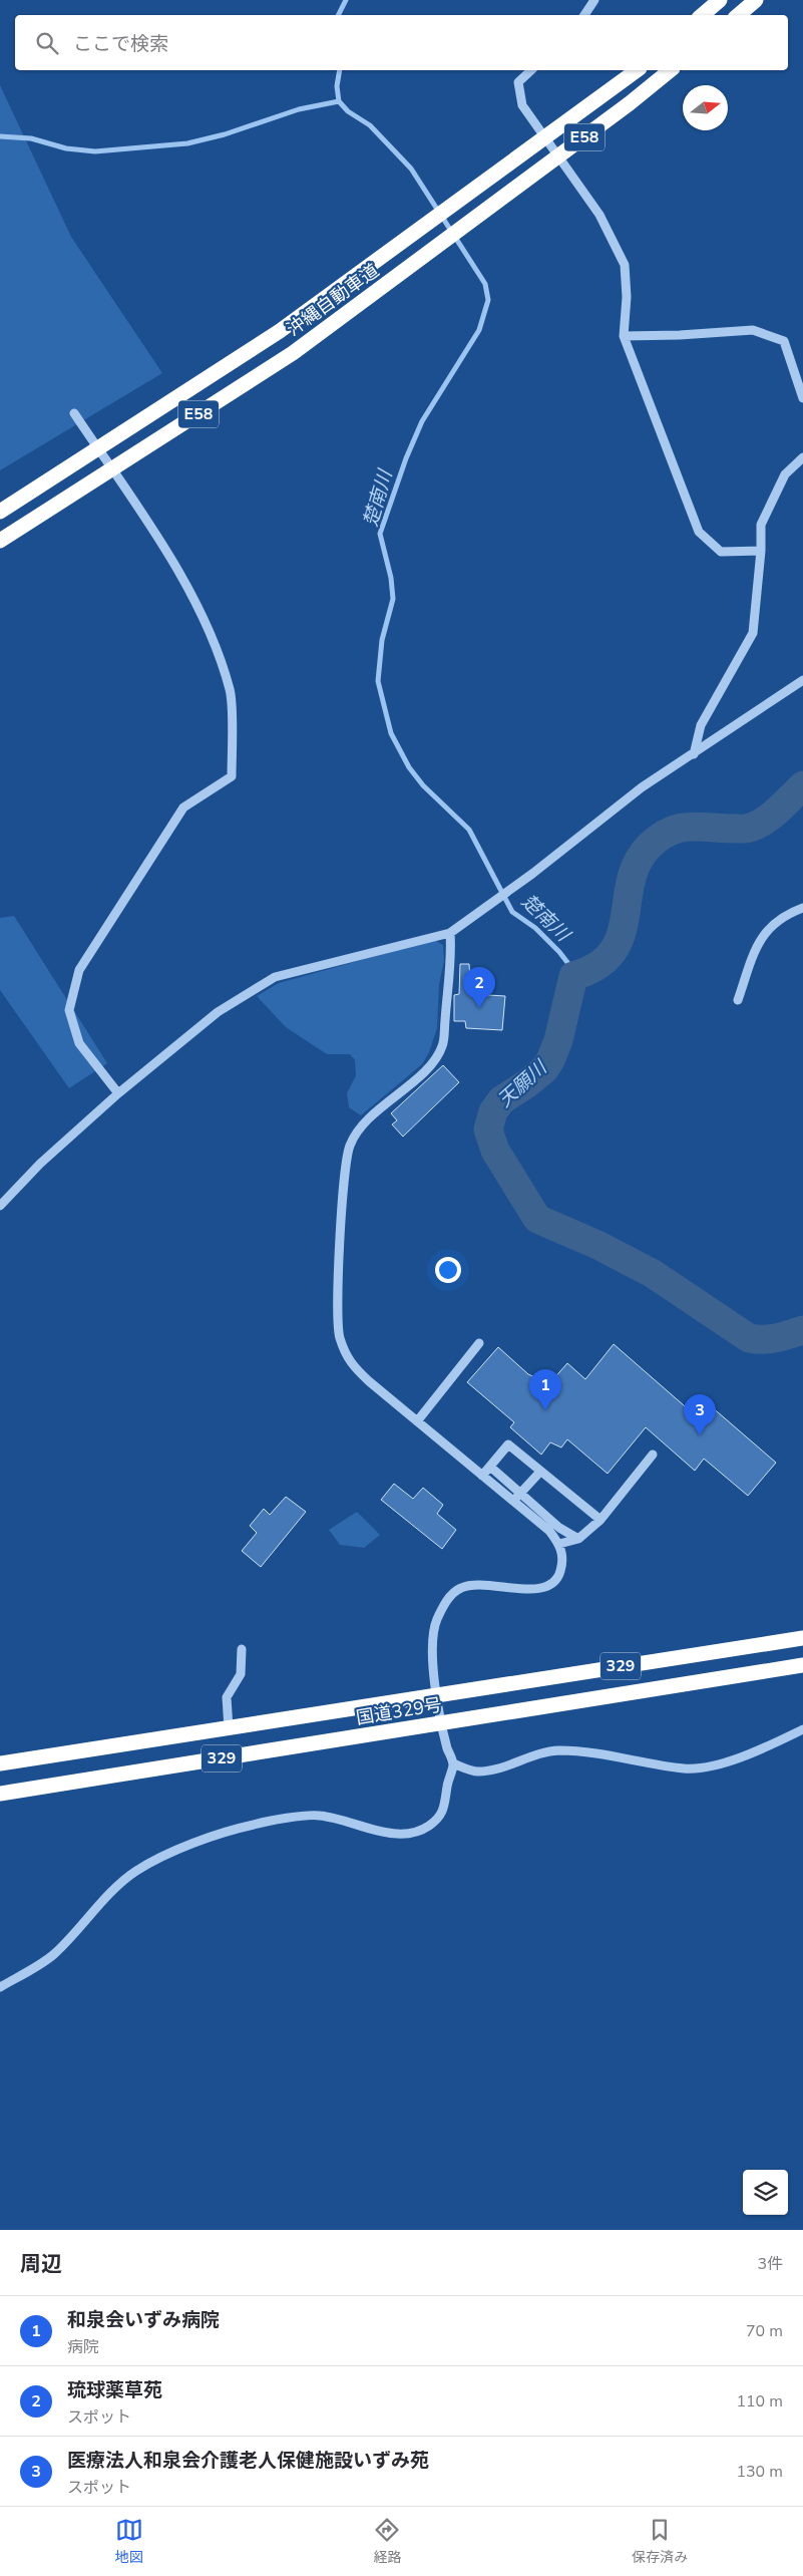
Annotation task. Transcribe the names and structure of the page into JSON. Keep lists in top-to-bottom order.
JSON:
{
  "streets": {
    "highway": [
      "E58",
      "沖縄自動車道",
      "329",
      "国道329号"
    ]
  },
  "water": ["楚南川", "天願川"],
  "north": "right",
  "page": {
    "search": "ここで検索",
    "pins": ["2", "1", "3"],
    "heading": ["周辺", "3件"],
    "list": [
      {
        "mark": "1",
        "name": "和泉会いずみ病院",
        "note": "病院",
        "value": "70 m"
      },
      {
        "mark": "2",
        "name": "琉球薬草苑",
        "note": "スポット",
        "value": "110 m"
      },
      {
        "mark": "3",
        "name": "医療法人和泉会介護老人保健施設いずみ苑",
        "note": "スポット",
        "value": "130 m"
      }
    ],
    "nav": ["地図", "経路", "保存済み"]
  }
}
